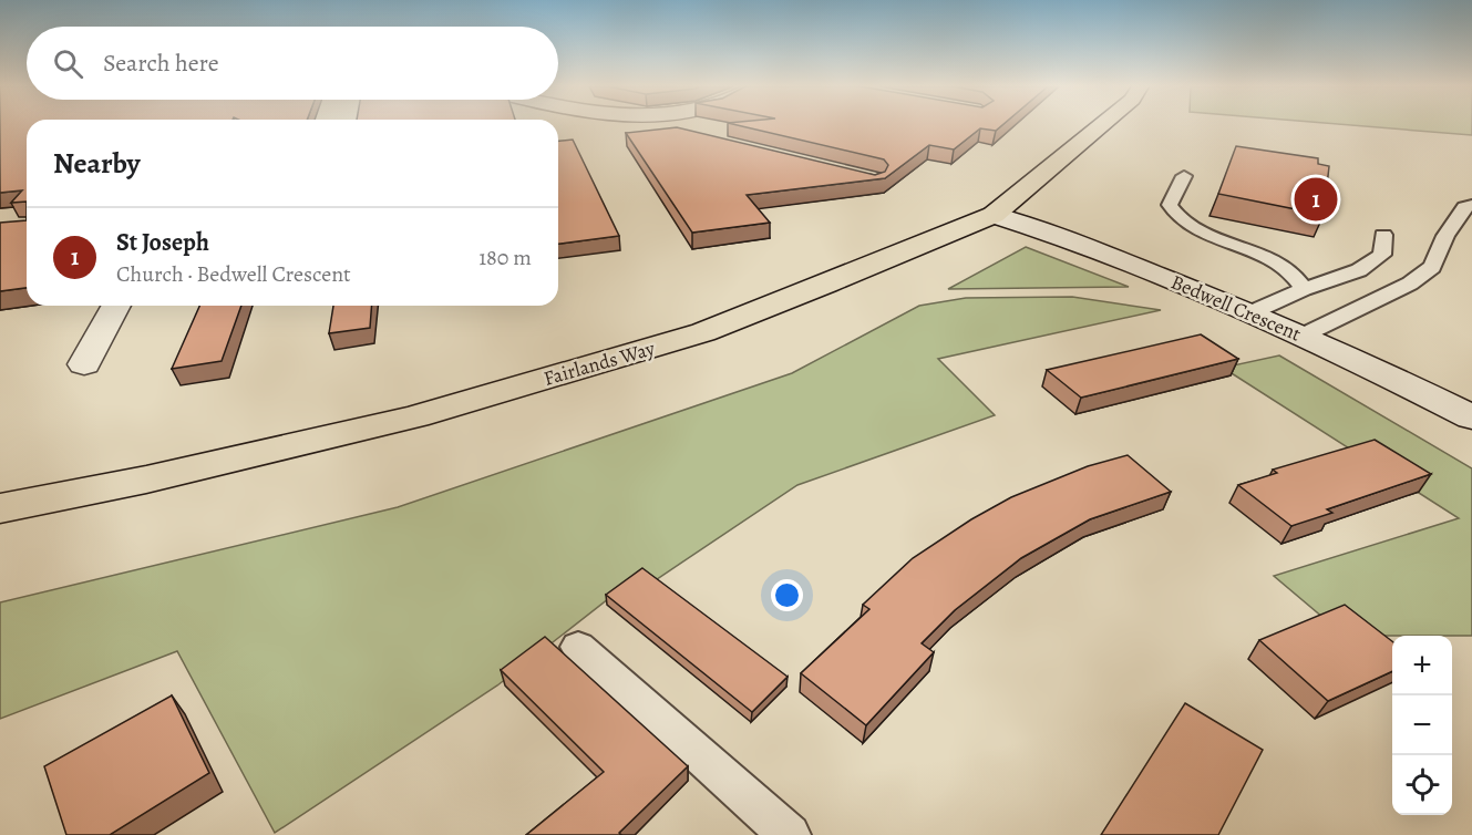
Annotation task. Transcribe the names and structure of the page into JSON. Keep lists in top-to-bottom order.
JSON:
{
  "streets": {
    "main road": ["Fairlands Way"],
    "street": ["Bedwell Crescent"]
  },
  "crossings": [
    ["Bedwell Crescent", "Fairlands Way"]
  ],
  "page": {
    "search": "Search here",
    "heading": "Nearby",
    "pins": "1",
    "list": [
      {
        "mark": "1",
        "name": "St Joseph",
        "note": "Church · Bedwell Crescent",
        "value": "180 m"
      }
    ],
    "map_buttons": ["+", "−"]
  }
}
